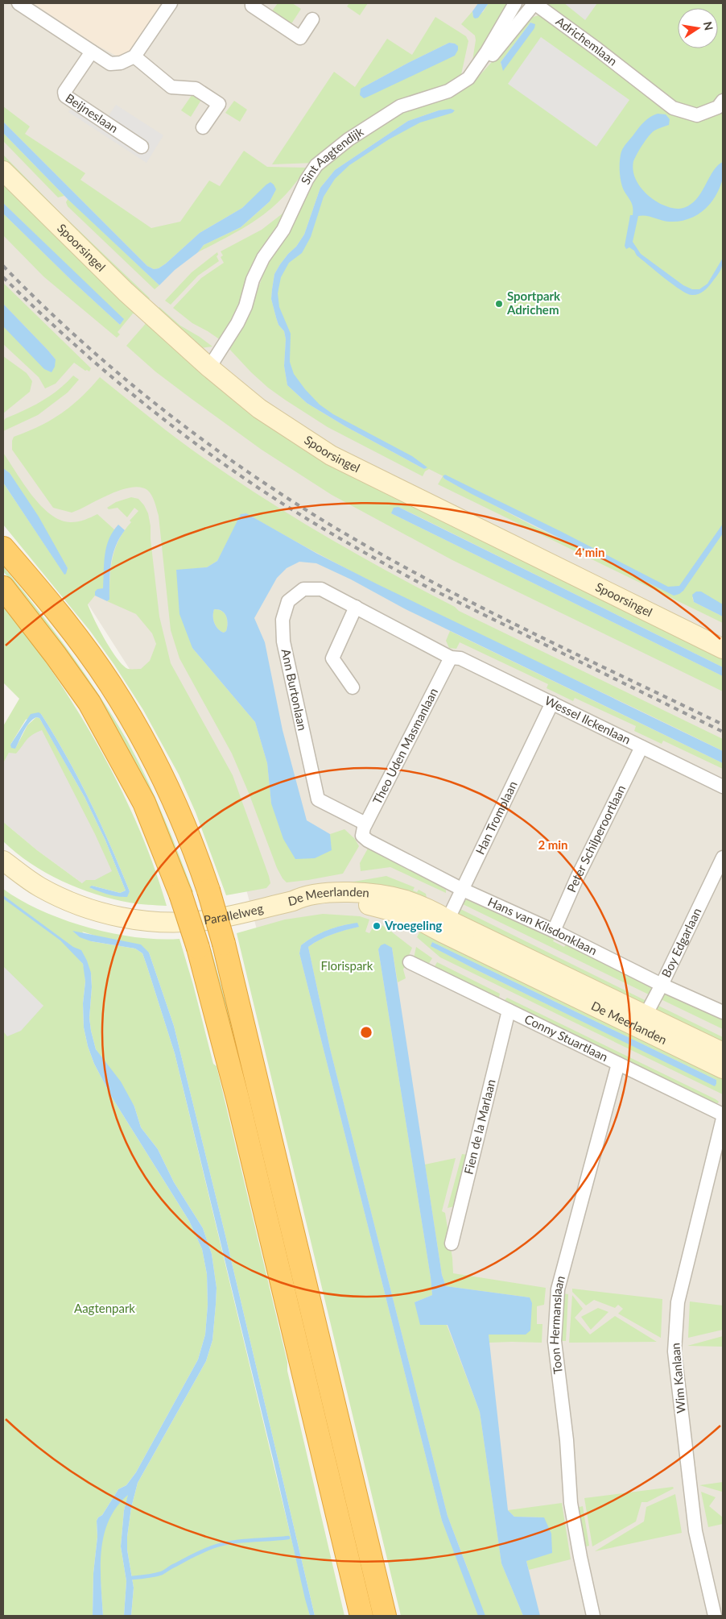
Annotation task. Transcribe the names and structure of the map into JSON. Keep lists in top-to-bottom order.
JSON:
{
  "streets": {
    "main road": ["Spoorsingel", "De Meerlanden", "Parallelweg"],
    "street": [
      "Adrichemlaan",
      "Beijneslaan",
      "Sint Aagtendijk",
      "Ann Burtonlaan",
      "Wessel Ilckenlaan",
      "Theo Uden Masmanlaan",
      "Han Tromplaan",
      "Peter Schilperoortlaan",
      "Hans van Kilsdonklaan",
      "Boy Edgarlaan",
      "Conny Stuartlaan",
      "Fien de la Marlaan",
      "Toon Hermanslaan",
      "Wim Kanlaan"
    ]
  },
  "crossings": [
    ["Adrichemlaan", "Sint Aagtendijk"],
    ["Sint Aagtendijk", "Spoorsingel"],
    ["Ann Burtonlaan", "Wessel Ilckenlaan"],
    ["Ann Burtonlaan", "Theo Uden Masmanlaan"],
    ["Ann Burtonlaan", "Hans van Kilsdonklaan"],
    ["Wessel Ilckenlaan", "Theo Uden Masmanlaan"],
    ["Wessel Ilckenlaan", "Han Tromplaan"],
    ["Wessel Ilckenlaan", "Peter Schilperoortlaan"],
    ["Theo Uden Masmanlaan", "Hans van Kilsdonklaan"],
    ["Han Tromplaan", "De Meerlanden"],
    ["Han Tromplaan", "Hans van Kilsdonklaan"],
    ["Peter Schilperoortlaan", "Hans van Kilsdonklaan"],
    ["De Meerlanden", "Parallelweg"],
    ["De Meerlanden", "Boy Edgarlaan"],
    ["Hans van Kilsdonklaan", "Boy Edgarlaan"],
    ["Conny Stuartlaan", "Fien de la Marlaan"],
    ["Conny Stuartlaan", "Toon Hermanslaan"]
  ],
  "parks": ["Florispark", "Aagtenpark"],
  "places": ["Sportpark Adrichem", "Vroegeling"],
  "north": "right",
  "rings": ["4 min", "2 min"]
}
